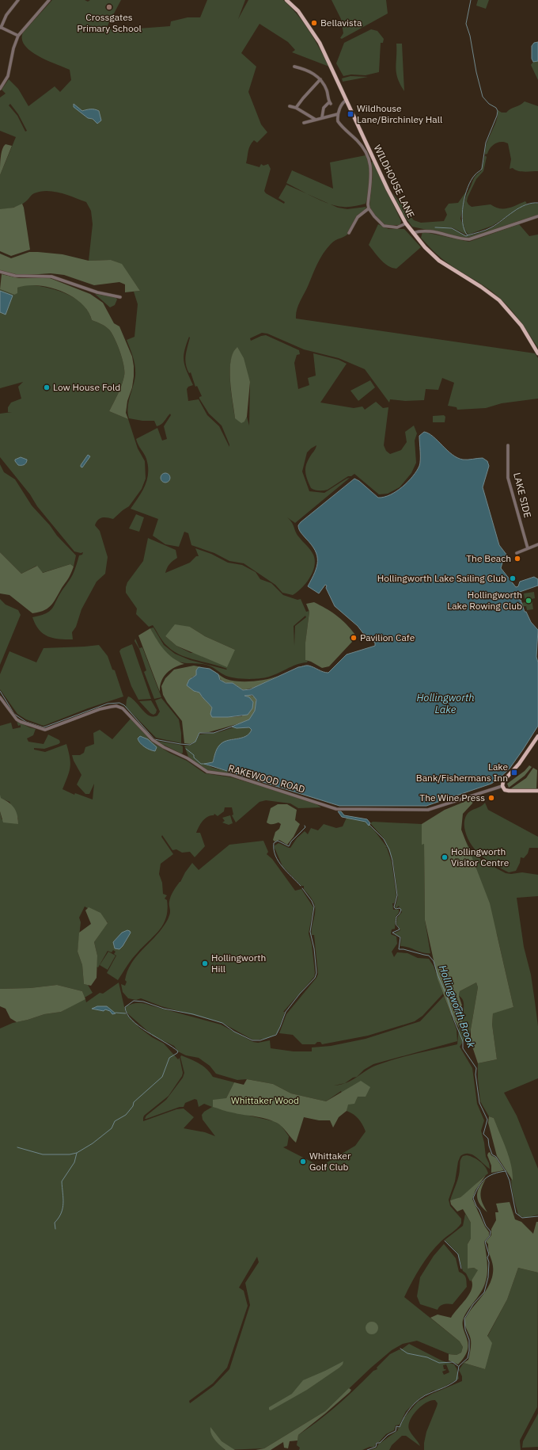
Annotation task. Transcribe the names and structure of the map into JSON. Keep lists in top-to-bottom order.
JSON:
{
  "streets": {
    "main road": ["WILDHOUSE LANE"],
    "street": ["LAKE SIDE", "RAKEWOOD ROAD"]
  },
  "water": ["Hollingworth Lake", "Hollingworth Brook"],
  "parks": ["Whittaker Wood"],
  "places": {
    "other": [
      "Crossgates Primary School",
      "Bellavista",
      "Low House Fold",
      "The Beach",
      "Hollingworth Lake Sailing Club",
      "Hollingworth Lake Rowing Club",
      "Pavilion Cafe",
      "The Wine Press",
      "Hollingworth Visitor Centre",
      "Hollingworth Hill",
      "Whittaker Golf Club"
    ],
    "transit": ["Wildhouse Lane/Birchinley Hall", "Lake Bank/Fishermans Inn"]
  }
}
